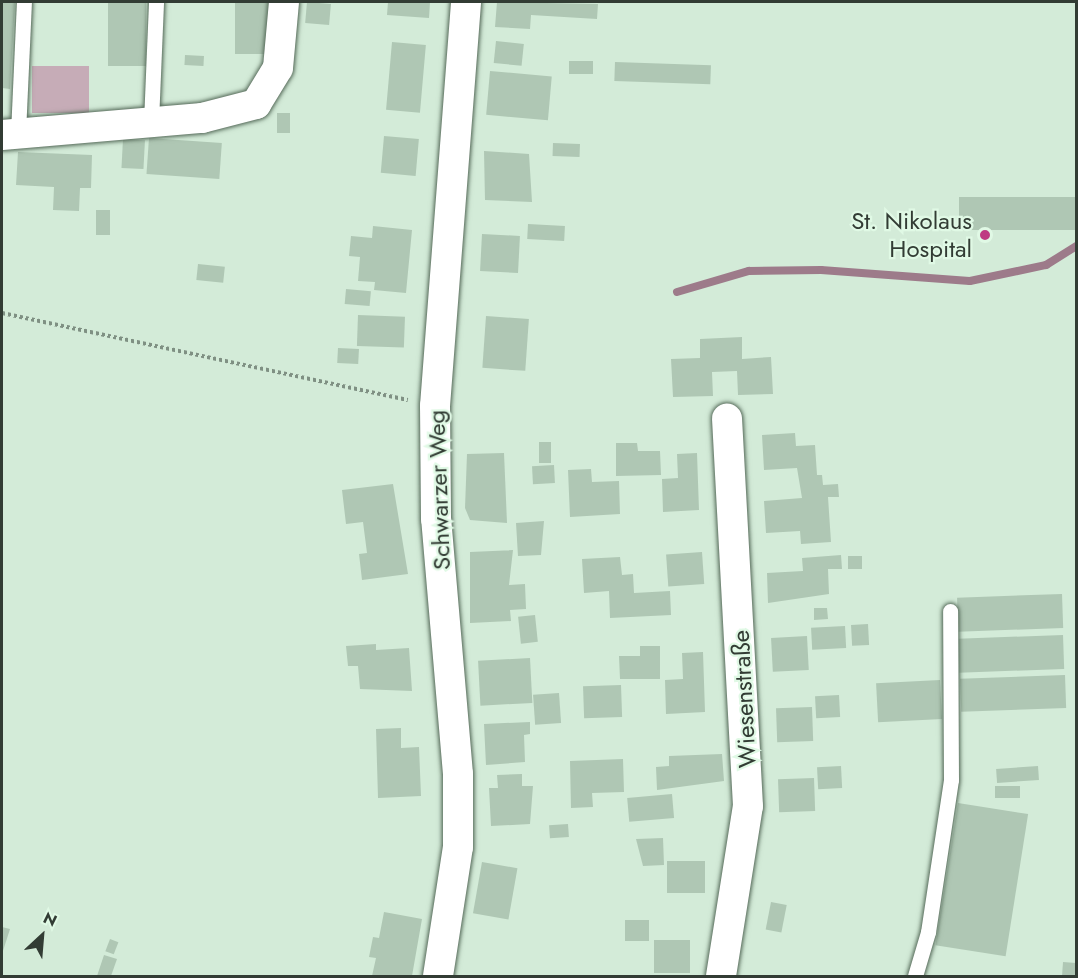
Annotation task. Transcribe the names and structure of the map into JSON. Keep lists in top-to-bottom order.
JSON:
{
  "streets": {
    "street": ["Schwarzer Weg", "Wiesenstraße"]
  },
  "places": ["St. Nikolaus Hospital"],
  "north": "top right"
}
